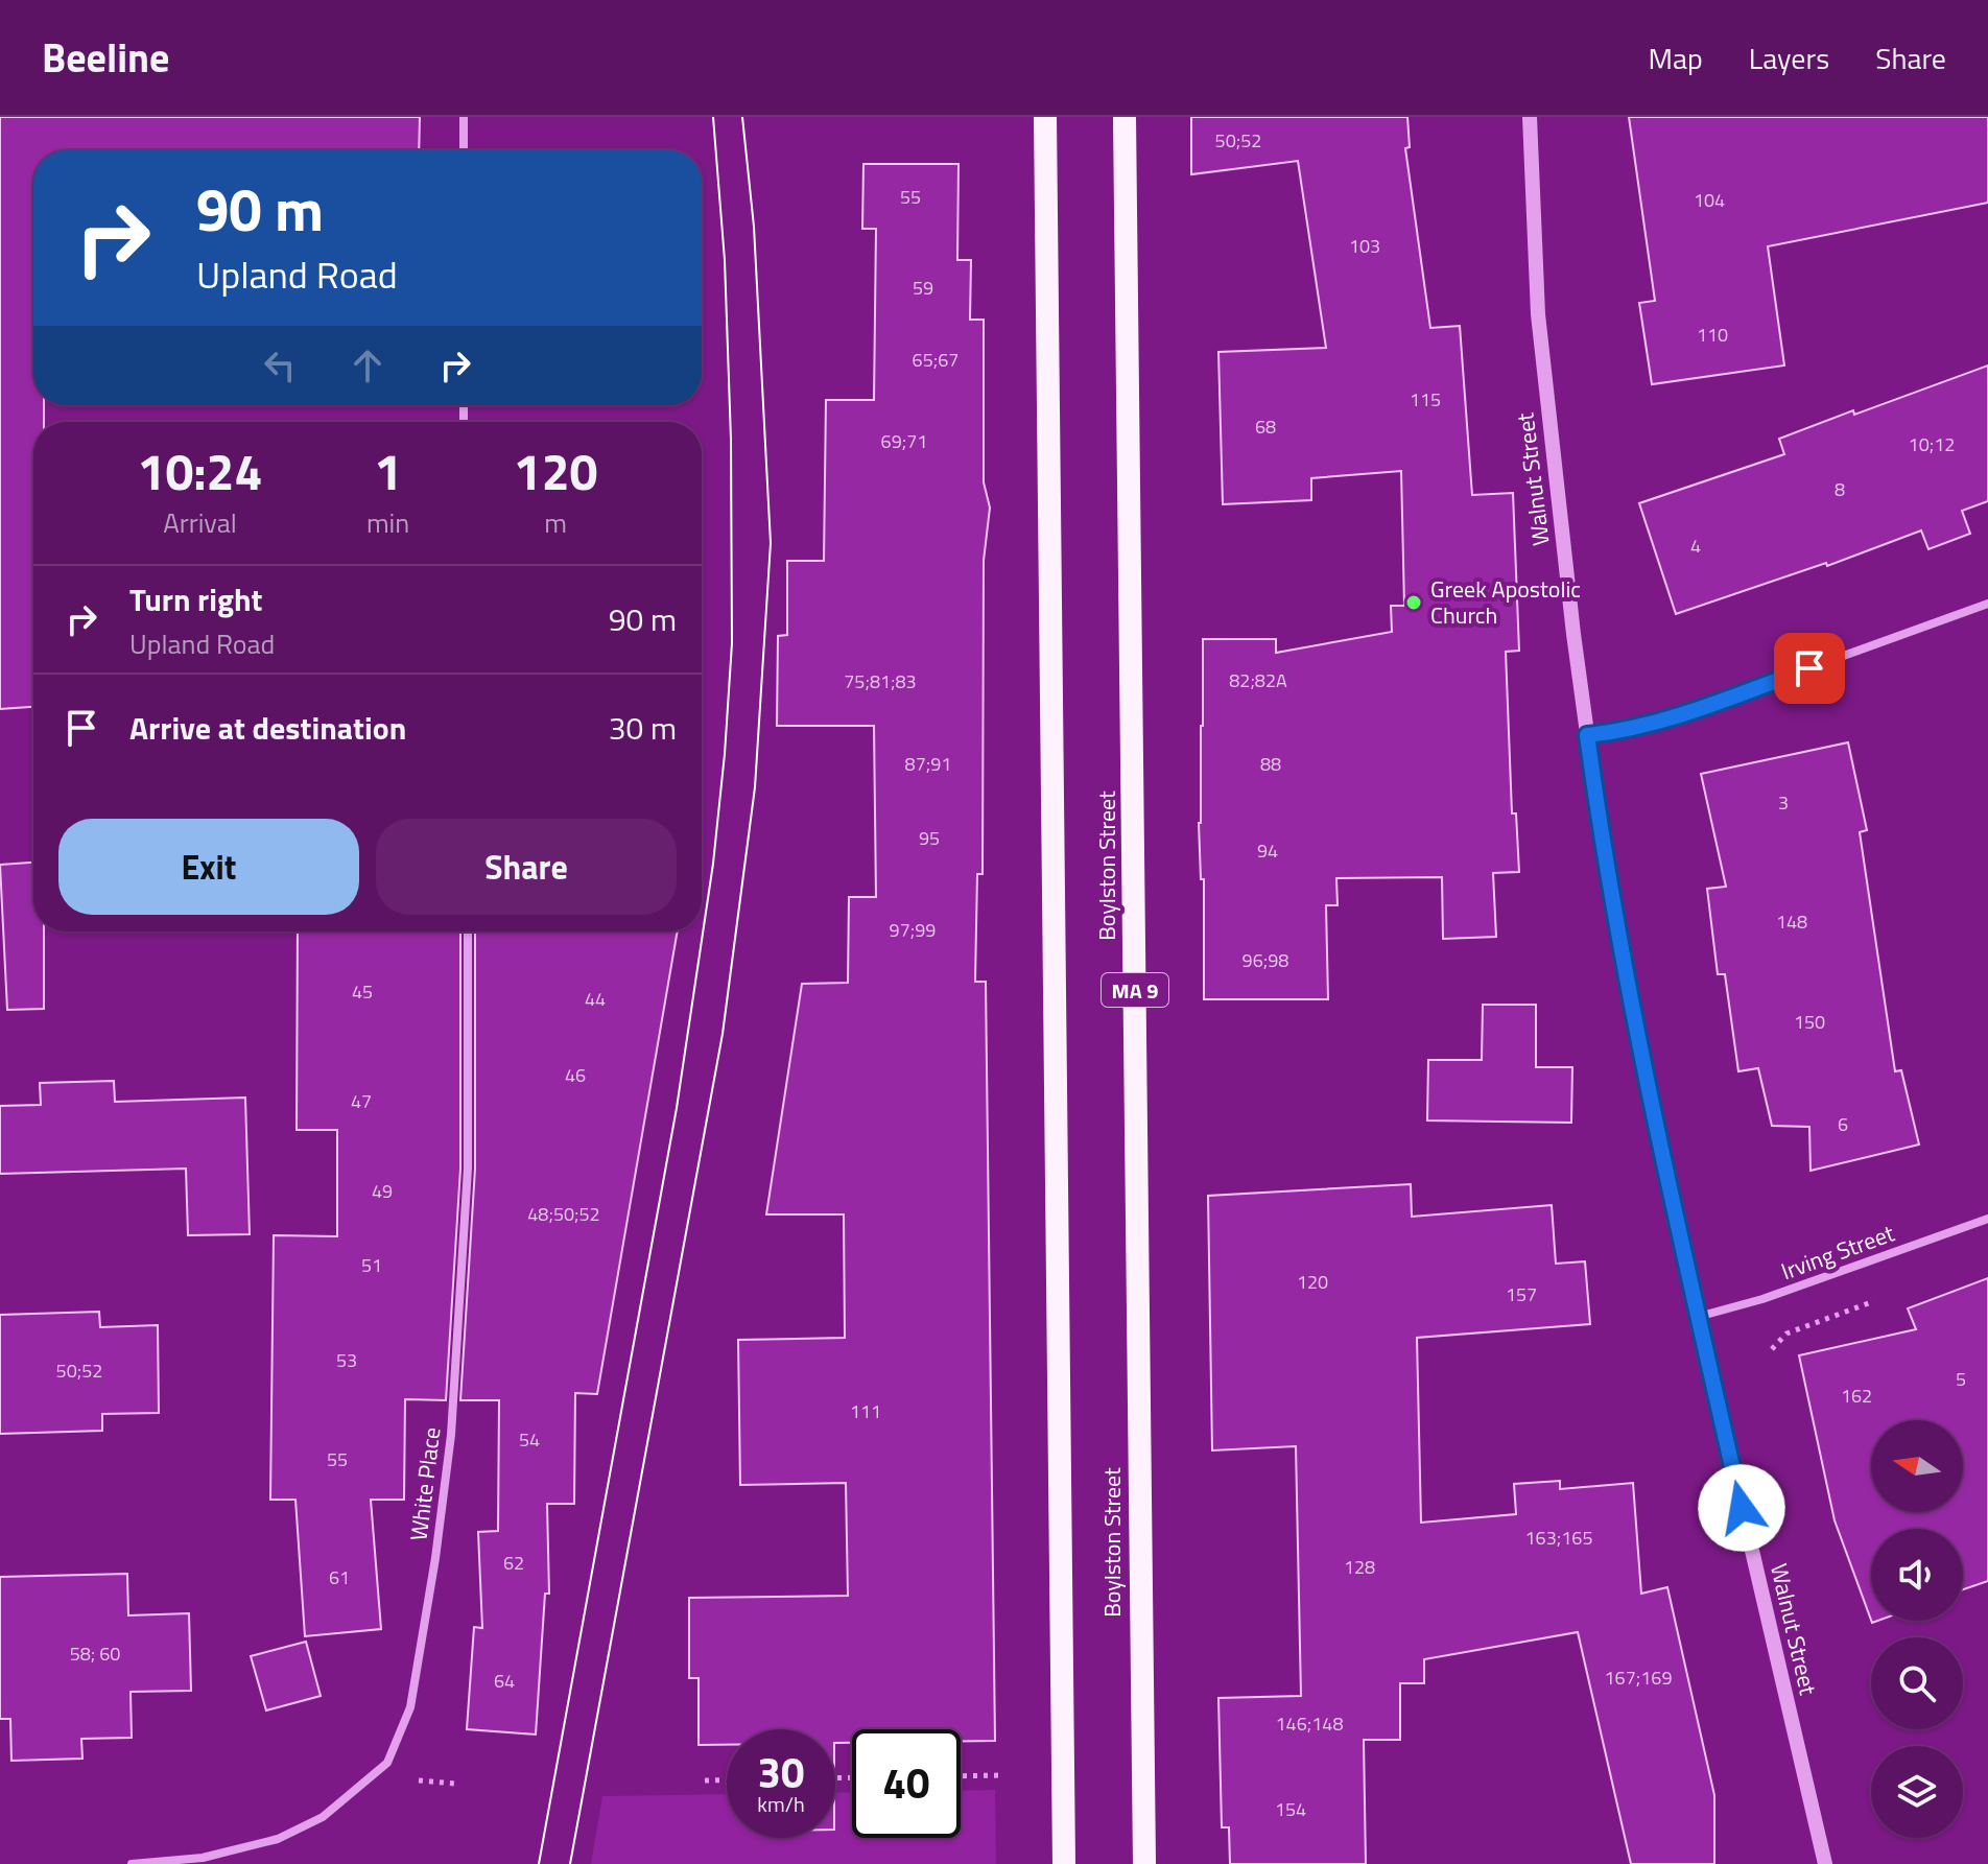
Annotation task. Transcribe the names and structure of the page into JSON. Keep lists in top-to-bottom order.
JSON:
{
  "streets": {
    "highway": ["Boylston Street", "MA 9"],
    "street": ["Walnut Street", "Irving Street", "White Place"]
  },
  "crossings": [
    ["Walnut Street", "Irving Street"]
  ],
  "places": ["Greek Apostolic Church"],
  "house_numbers": [
    "50;52",
    "55",
    "104",
    "103",
    "59",
    "110",
    "65;67",
    "115",
    "68",
    "69;71",
    "10;12",
    "8",
    "4",
    "82;82A",
    "75;81;83",
    "87;91",
    "88",
    "3",
    "95",
    "94",
    "148",
    "97;99",
    "96;98",
    "45",
    "44",
    "150",
    "46",
    "47",
    "6",
    "49",
    "48;50;52",
    "51",
    "120",
    "157",
    "53",
    "50;52",
    "5",
    "162",
    "111",
    "54",
    "55",
    "163;165",
    "62",
    "128",
    "61",
    "58; 60",
    "167;169",
    "64",
    "146;148",
    "154"
  ],
  "north": "left",
  "page": {
    "header": "Beeline",
    "nav": ["Map", "Layers", "Share"],
    "turn": ["90 m", "Upland Road"],
    "eta": [
      "10:24",
      "Arrival",
      "1",
      "min",
      "120",
      "m"
    ],
    "list": [
      {
        "name": "Turn right",
        "note": "Upland Road",
        "value": "90 m"
      },
      {
        "name": "Arrive at destination",
        "value": "30 m"
      }
    ],
    "buttons": ["Exit", "Share"],
    "speed": "30 km/h",
    "limit": "40"
  }
}
